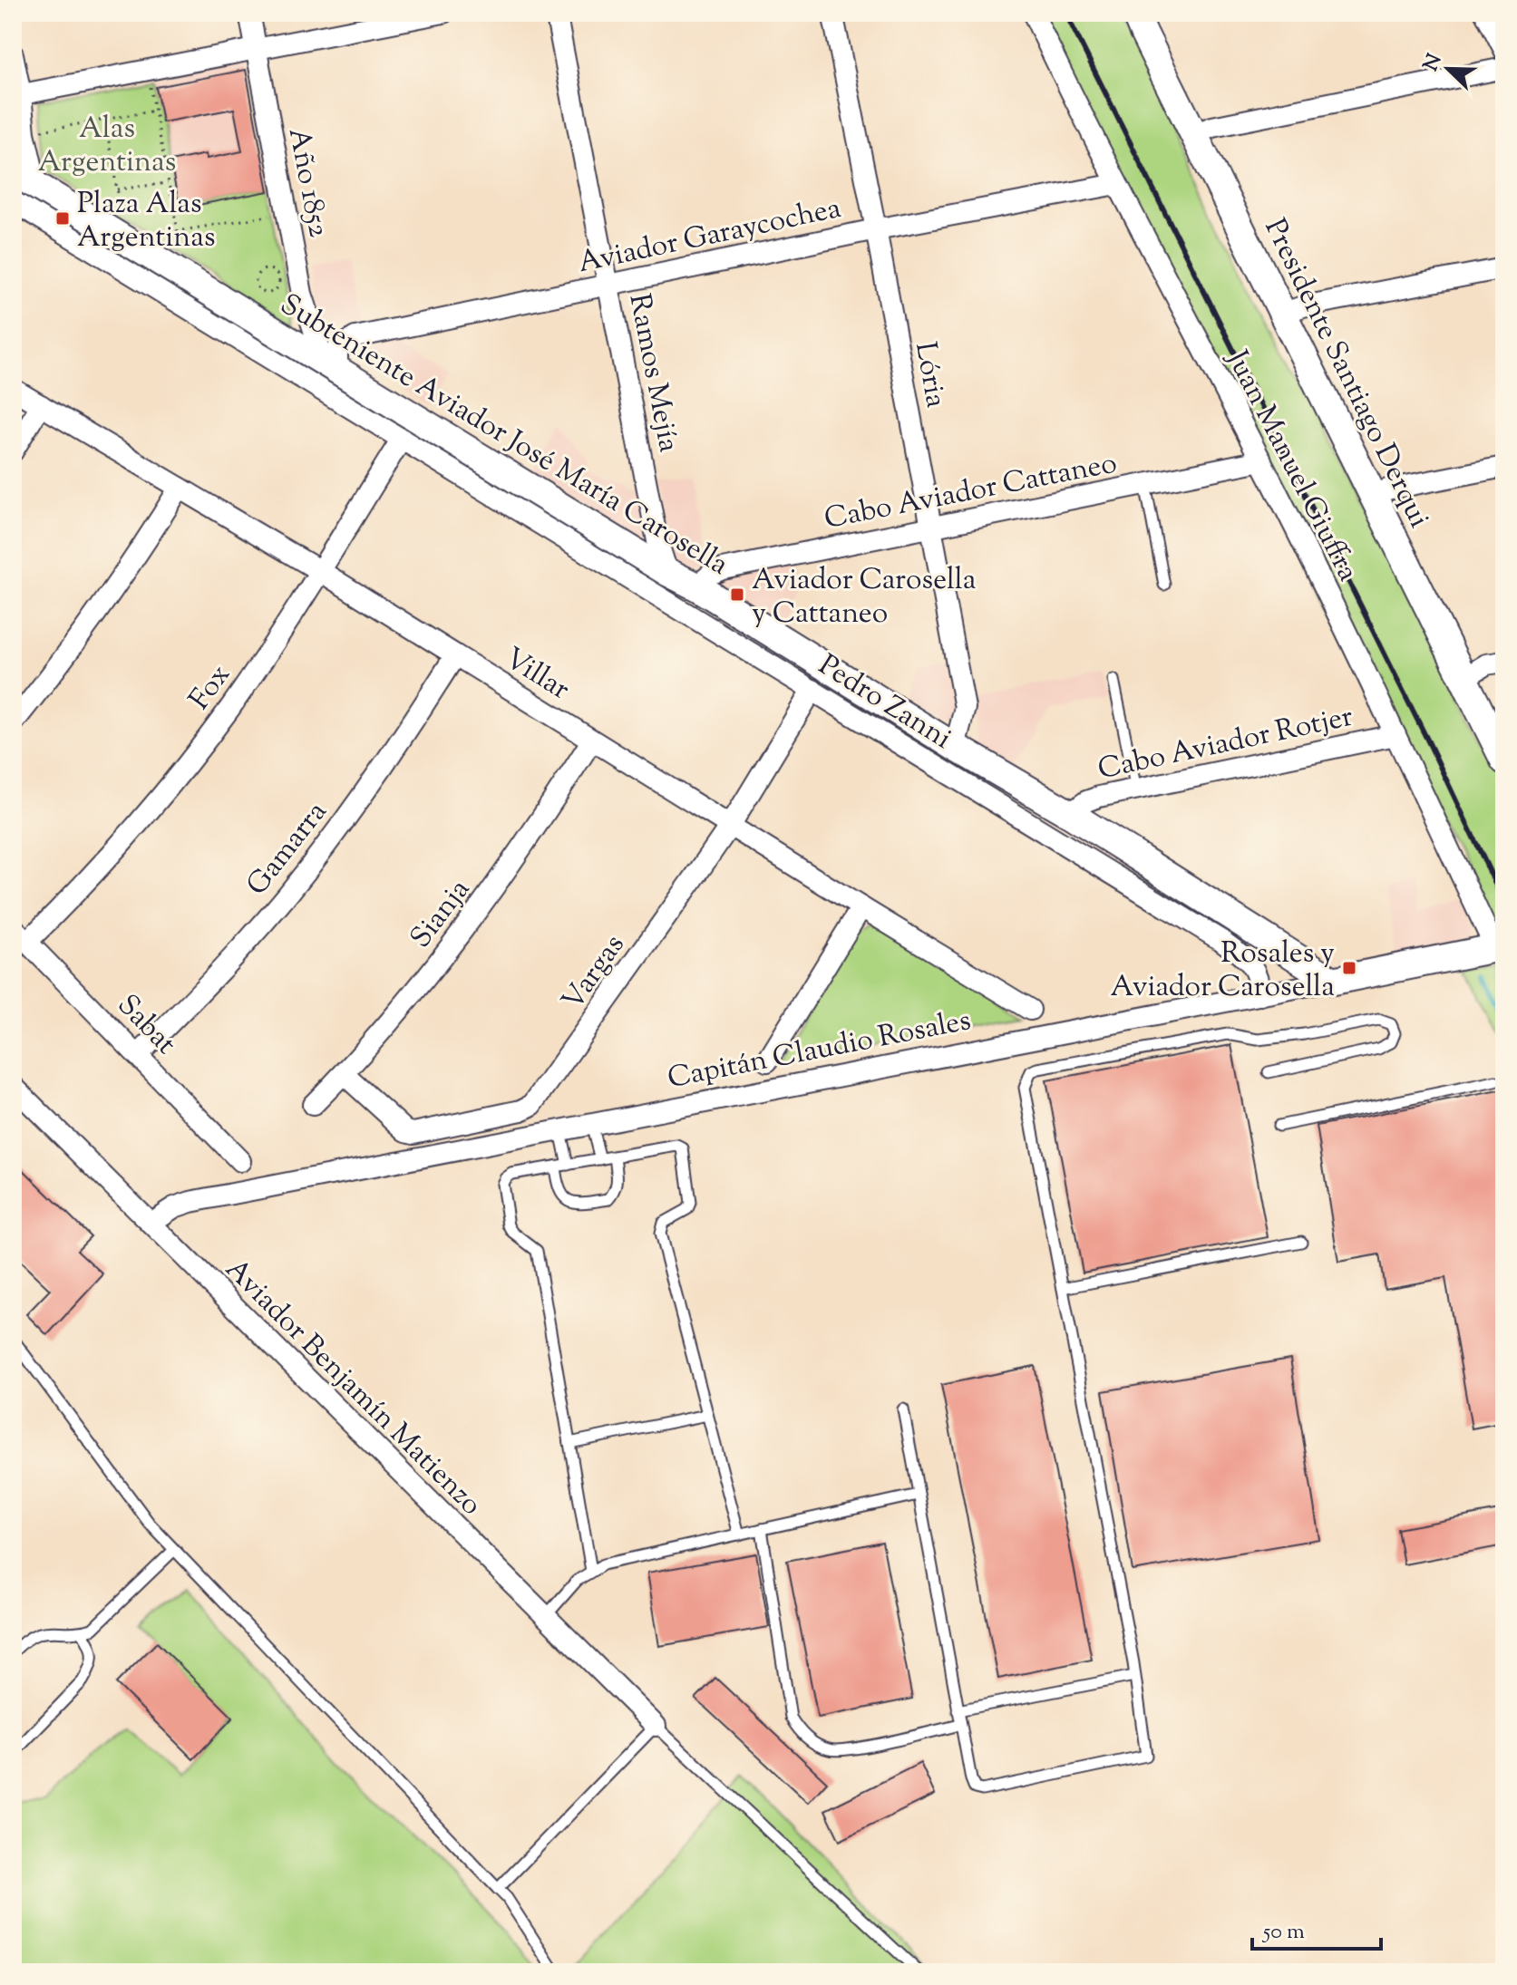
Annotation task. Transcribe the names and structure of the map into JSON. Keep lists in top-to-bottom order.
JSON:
{
  "streets": {
    "street": [
      "Año 1852",
      "Aviador Garaycochea",
      "Ramos Mejía",
      "Presidente Santiago Derqui",
      "Lória",
      "Subteniente Aviador José María Carosella",
      "Juan Manuel Giuffra",
      "Cabo Aviador Cattaneo",
      "Villar",
      "Fox",
      "Pedro Zanni",
      "Cabo Aviador Rotjer",
      "Gamarra",
      "Sianja",
      "Vargas",
      "Sabat",
      "Capitán Claudio Rosales",
      "Aviador Benjamín Matienzo"
    ]
  },
  "crossings": [
    ["Año 1852", "Aviador Garaycochea"],
    ["Año 1852", "Subteniente Aviador José María Carosella"],
    ["Aviador Garaycochea", "Ramos Mejía"],
    ["Aviador Garaycochea", "Lória"],
    ["Aviador Garaycochea", "Subteniente Aviador José María Carosella"],
    ["Aviador Garaycochea", "Juan Manuel Giuffra"],
    ["Ramos Mejía", "Subteniente Aviador José María Carosella"],
    ["Lória", "Subteniente Aviador José María Carosella"],
    ["Lória", "Cabo Aviador Cattaneo"],
    ["Subteniente Aviador José María Carosella", "Cabo Aviador Cattaneo"],
    ["Subteniente Aviador José María Carosella", "Cabo Aviador Rotjer"],
    ["Subteniente Aviador José María Carosella", "Capitán Claudio Rosales"],
    ["Juan Manuel Giuffra", "Cabo Aviador Cattaneo"],
    ["Juan Manuel Giuffra", "Cabo Aviador Rotjer"],
    ["Juan Manuel Giuffra", "Capitán Claudio Rosales"],
    ["Villar", "Fox"],
    ["Villar", "Gamarra"],
    ["Villar", "Sianja"],
    ["Villar", "Vargas"],
    ["Fox", "Pedro Zanni"],
    ["Fox", "Sabat"],
    ["Pedro Zanni", "Vargas"],
    ["Pedro Zanni", "Capitán Claudio Rosales"],
    ["Gamarra", "Sabat"],
    ["Sianja", "Vargas"],
    ["Capitán Claudio Rosales", "Aviador Benjamín Matienzo"]
  ],
  "parks": ["Alas Argentinas"],
  "places": {
    "transit": ["Plaza Alas Argentinas", "Aviador Carosella y Cattaneo", "Rosales y Aviador Carosella"]
  },
  "scale_bar": "50 m",
  "north": "top left"
}
